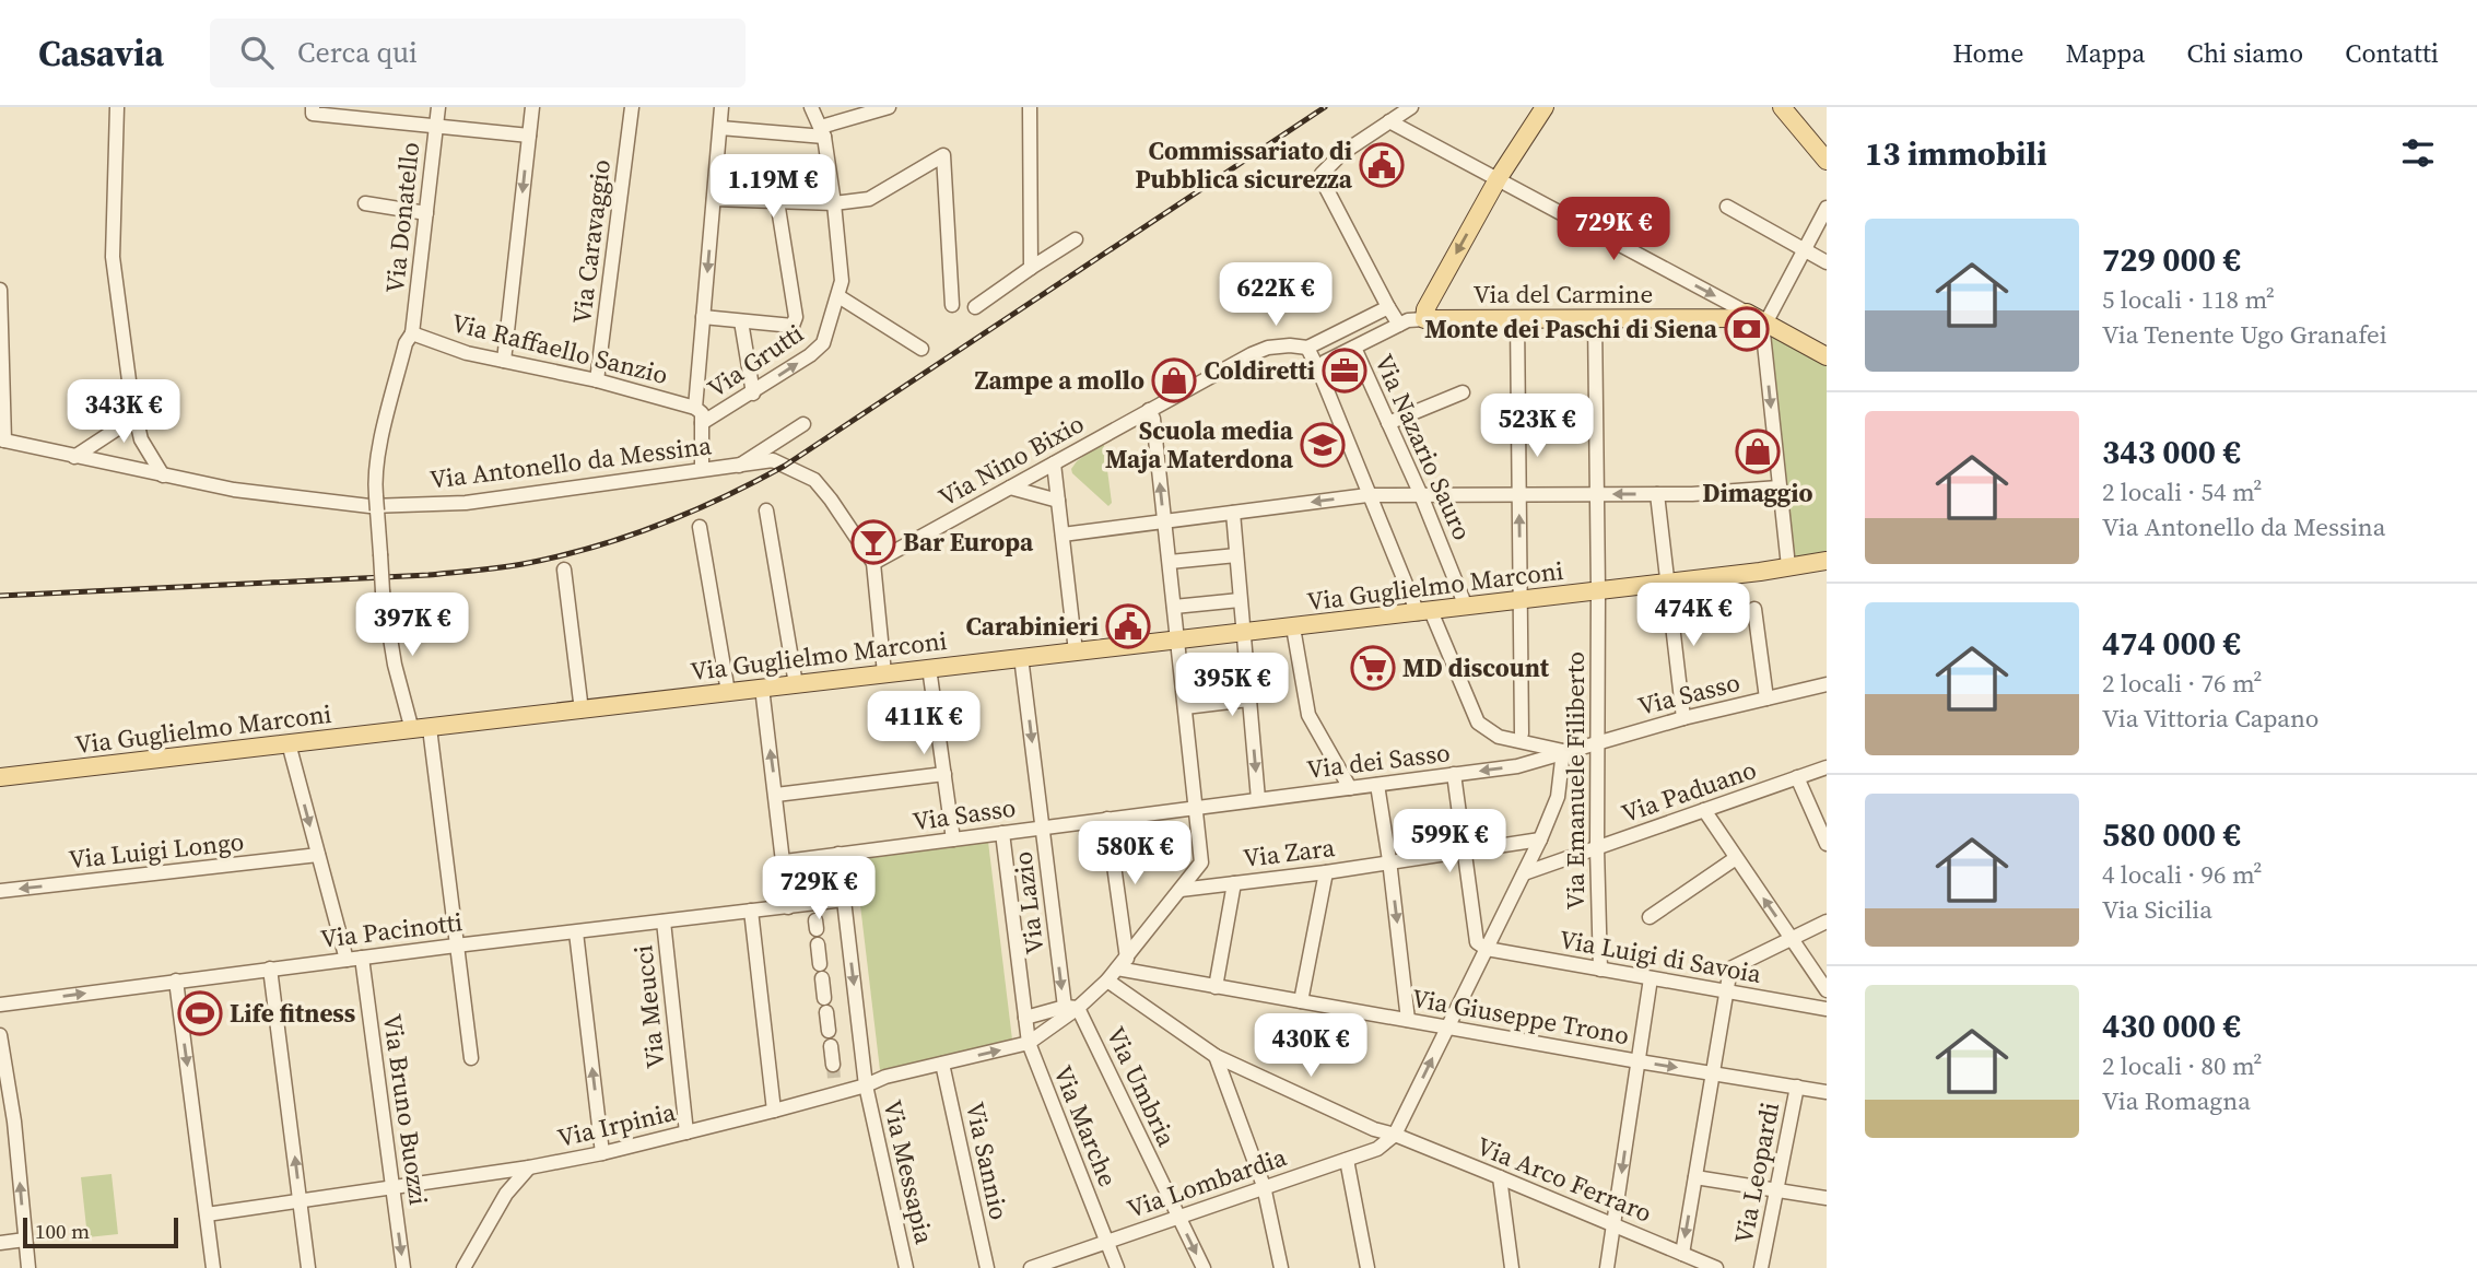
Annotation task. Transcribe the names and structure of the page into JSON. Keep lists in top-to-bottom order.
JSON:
{
  "streets": {
    "main road": ["Via del Carmine", "Via Guglielmo Marconi"],
    "street": [
      "Via Donatello",
      "Via Caravaggio",
      "Via Raffaello Sanzio",
      "Via Grutti",
      "Via Nazario Sauro",
      "Via Nino Bixio",
      "Via Antonello da Messina",
      "Via Sasso",
      "Via dei Sasso",
      "Via Emanuele Filiberto",
      "Via Paduano",
      "Via Luigi Longo",
      "Via Zara",
      "Via Lazio",
      "Via Pacinotti",
      "Via Luigi di Savoia",
      "Via Meucci",
      "Via Giuseppe Trono",
      "Via Umbria",
      "Via Bruno Buozzi",
      "Via Irpinia",
      "Via Marche",
      "Via Sannio",
      "Via Messapia",
      "Via Leopardi",
      "Via Arco Ferraro",
      "Via Lombardia"
    ]
  },
  "crossings": [
    ["Via Donatello", "Via Raffaello Sanzio"],
    ["Via Donatello", "Via Guglielmo Marconi"],
    ["Via Donatello", "Via Pacinotti"],
    ["Via Caravaggio", "Via Raffaello Sanzio"],
    ["Via del Carmine", "Via Emanuele Filiberto"],
    ["Via Nazario Sauro", "Via Guglielmo Marconi"],
    ["Via Nino Bixio", "Via Antonello da Messina"],
    ["Via Guglielmo Marconi", "Via Emanuele Filiberto"],
    ["Via Guglielmo Marconi", "Via Lazio"],
    ["Via Sasso", "Via dei Sasso"],
    ["Via Sasso", "Via Emanuele Filiberto"],
    ["Via Sasso", "Via Lazio"],
    ["Via Sasso", "Via Marche"],
    ["Via Sasso", "Via Messapia"],
    ["Via Emanuele Filiberto", "Via Paduano"],
    ["Via Emanuele Filiberto", "Via Luigi di Savoia"],
    ["Via Lazio", "Via Umbria"],
    ["Via Pacinotti", "Via Meucci"],
    ["Via Pacinotti", "Via Bruno Buozzi"],
    ["Via Pacinotti", "Via Messapia"],
    ["Via Meucci", "Via Irpinia"],
    ["Via Giuseppe Trono", "Via Leopardi"],
    ["Via Umbria", "Via Lombardia"],
    ["Via Bruno Buozzi", "Via Irpinia"],
    ["Via Irpinia", "Via Marche"],
    ["Via Irpinia", "Via Sannio"],
    ["Via Irpinia", "Via Messapia"],
    ["Via Marche", "Via Lombardia"],
    ["Via Arco Ferraro", "Via Lombardia"]
  ],
  "one_way": ["Via Luigi Longo"],
  "places": {
    "public building": ["Commissariato di Pubblica sicurezza", "Carabinieri"],
    "bank": ["Monte dei Paschi di Siena"],
    "office": ["Coldiretti"],
    "shop": ["Zampe a mollo", "Dimaggio"],
    "school or university": ["Scuola media Maja Materdona"],
    "bar": ["Bar Europa"],
    "supermarket": ["MD discount"],
    "sports": ["Life fitness"]
  },
  "scale_bar": "100 m",
  "page": {
    "header": "Casavia",
    "search": "Cerca qui",
    "nav": [
      "Home",
      "Mappa",
      "Chi siamo",
      "Contatti"
    ],
    "heading": "13 immobili",
    "price": [
      "1.19M €",
      "729K €",
      "622K €",
      "343K €",
      "523K €",
      "474K €",
      "397K €",
      "395K €",
      "411K €",
      "599K €",
      "580K €",
      "729K €",
      "430K €"
    ],
    "list": [
      {
        "name": "729 000 €",
        "note": "5 locali · 118 m² · Via Tenente Ugo Granafei"
      },
      {
        "name": "343 000 €",
        "note": "2 locali · 54 m² · Via Antonello da Messina"
      },
      {
        "name": "474 000 €",
        "note": "2 locali · 76 m² · Via Vittoria Capano"
      },
      {
        "name": "580 000 €",
        "note": "4 locali · 96 m² · Via Sicilia"
      },
      {
        "name": "430 000 €",
        "note": "2 locali · 80 m² · Via Romagna"
      }
    ],
    "scale": "100 m"
  }
}
